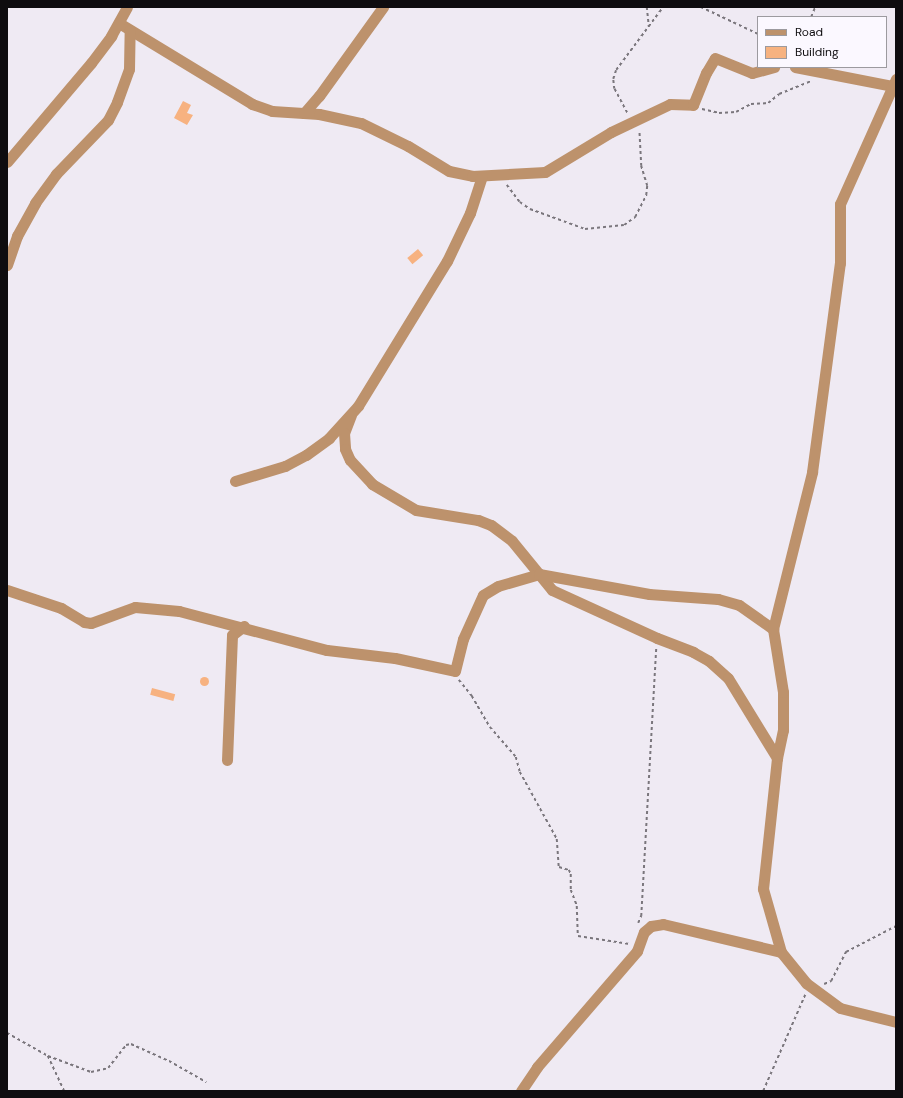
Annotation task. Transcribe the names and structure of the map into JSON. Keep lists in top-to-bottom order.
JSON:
{
  "legend": ["Road", "Building"]
}
